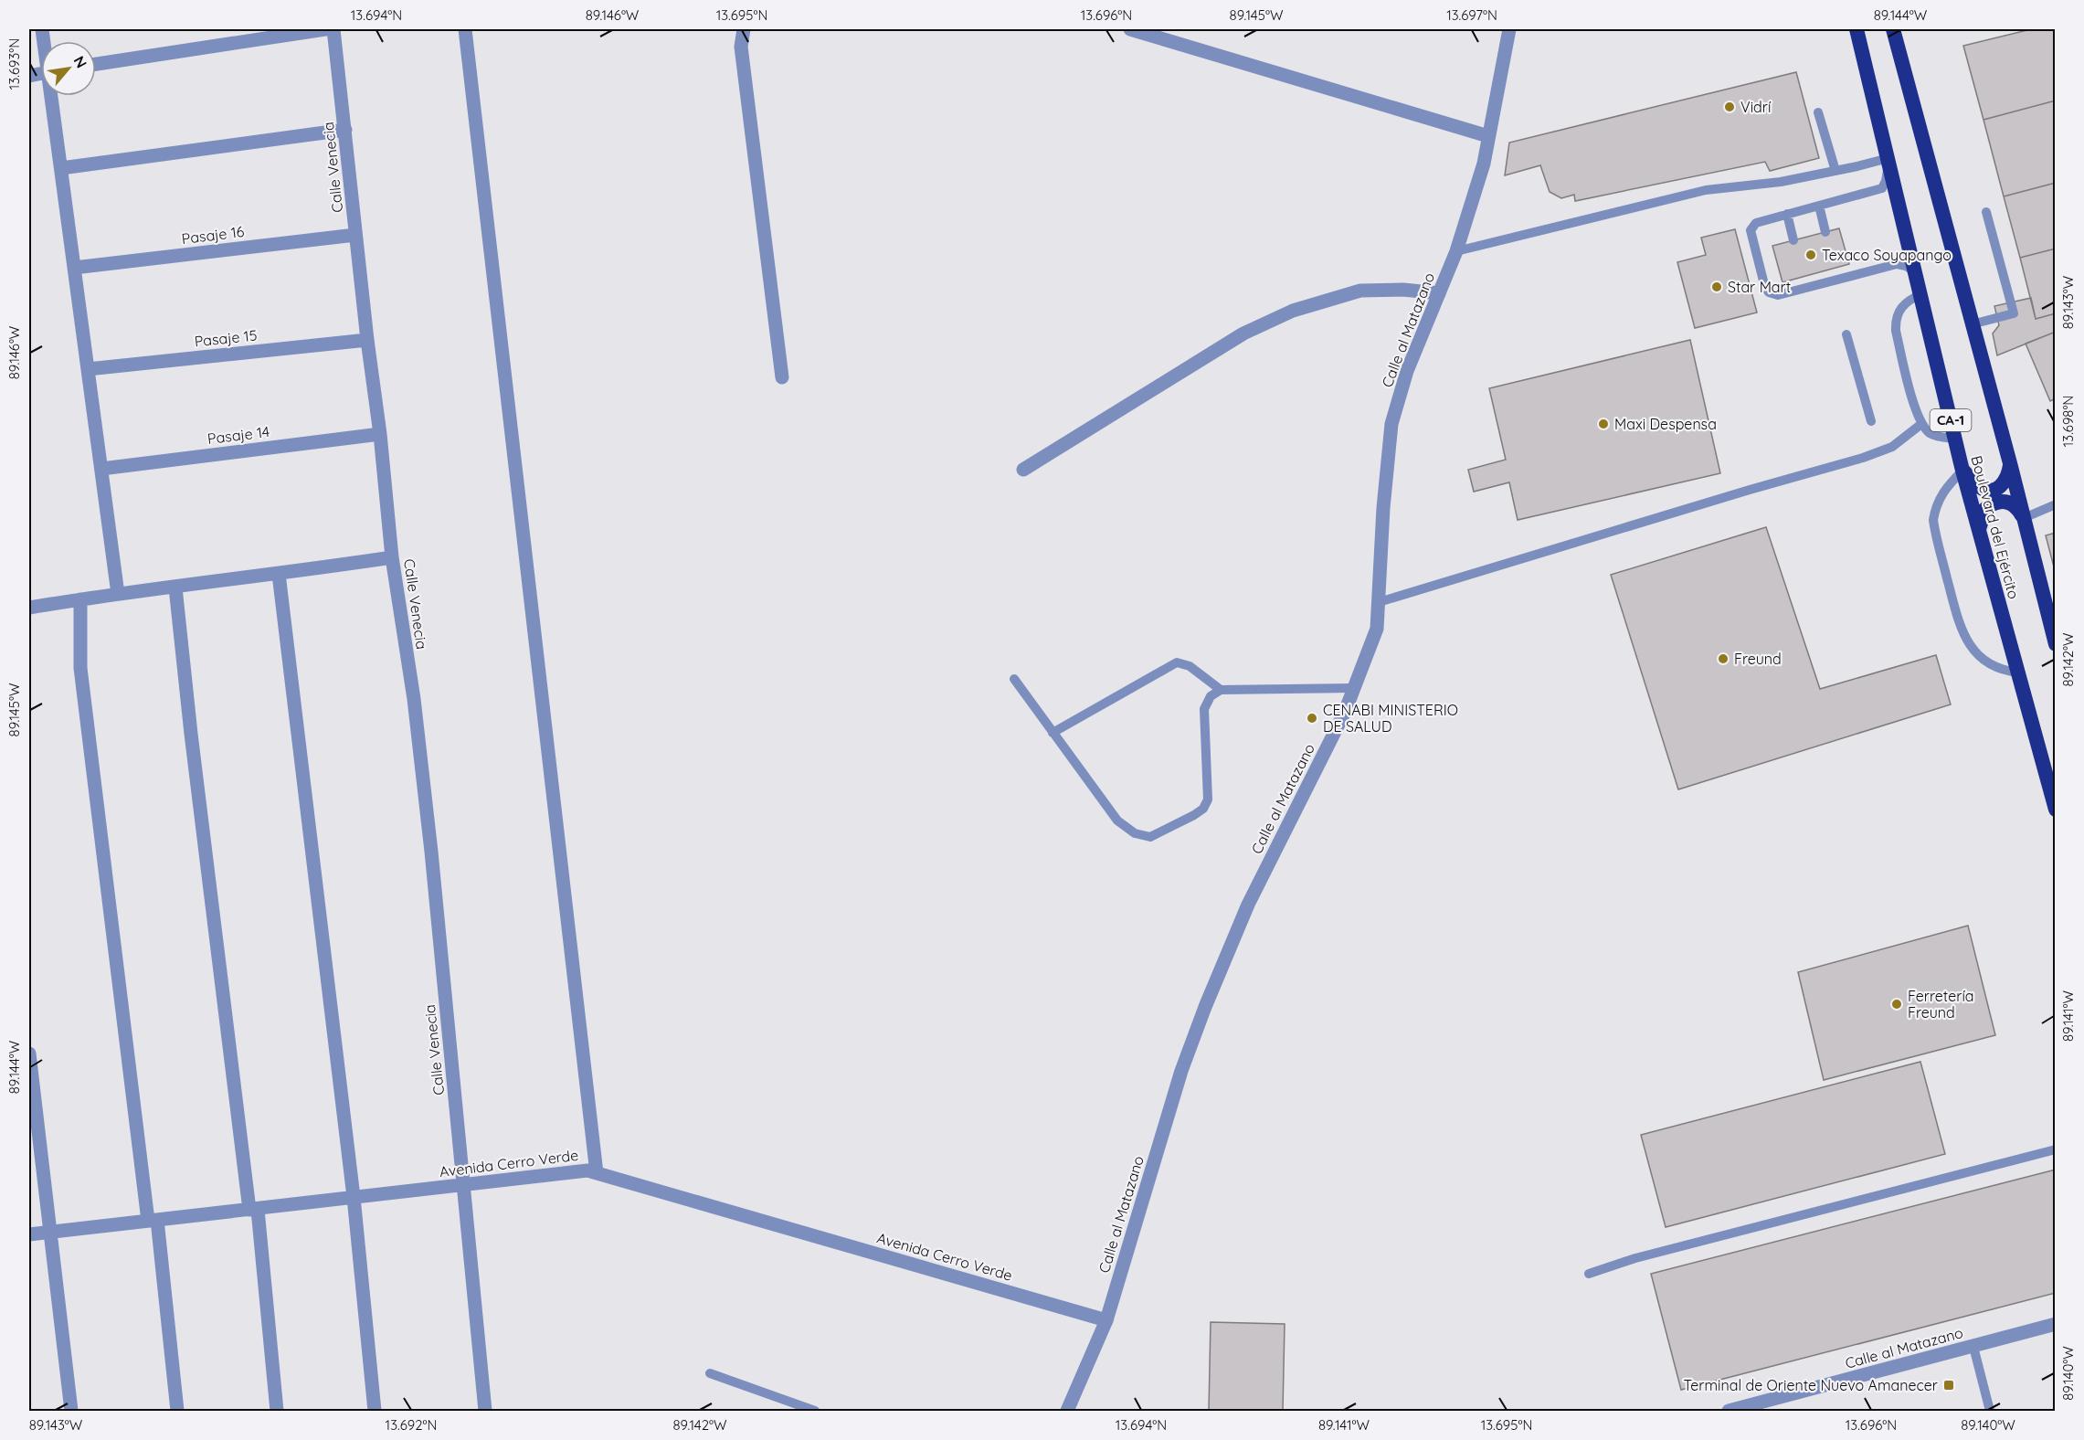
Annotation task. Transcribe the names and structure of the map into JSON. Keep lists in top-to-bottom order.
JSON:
{
  "streets": {
    "highway": ["CA-1", "Boulevard del Ejército"],
    "street": [
      "Calle Venecia",
      "Pasaje 16",
      "Calle al Matazano",
      "Pasaje 15",
      "Pasaje 14",
      "Avenida Cerro Verde"
    ]
  },
  "crossings": [
    ["Calle Venecia", "Pasaje 16"],
    ["Calle Venecia", "Pasaje 15"],
    ["Calle Venecia", "Pasaje 14"],
    ["Calle Venecia", "Avenida Cerro Verde"],
    ["Calle al Matazano", "Avenida Cerro Verde"]
  ],
  "places": {
    "other": [
      "Vidrí",
      "Texaco Soyapango",
      "Star Mart",
      "Maxi Despensa",
      "Freund",
      "CENABI MINISTERIO DE SALUD",
      "Ferretería Freund"
    ],
    "transit": ["Terminal de Oriente Nuevo Amanecer"]
  },
  "north": "top right",
  "coordinates": [
    "13.694°N",
    "89.146°W",
    "13.695°N",
    "13.696°N",
    "89.145°W",
    "13.697°N",
    "89.144°W",
    "13.693°N",
    "89.143°W",
    "13.698°N",
    "89.142°W",
    "89.141°W",
    "89.140°W",
    "13.692°N"
  ]
}
